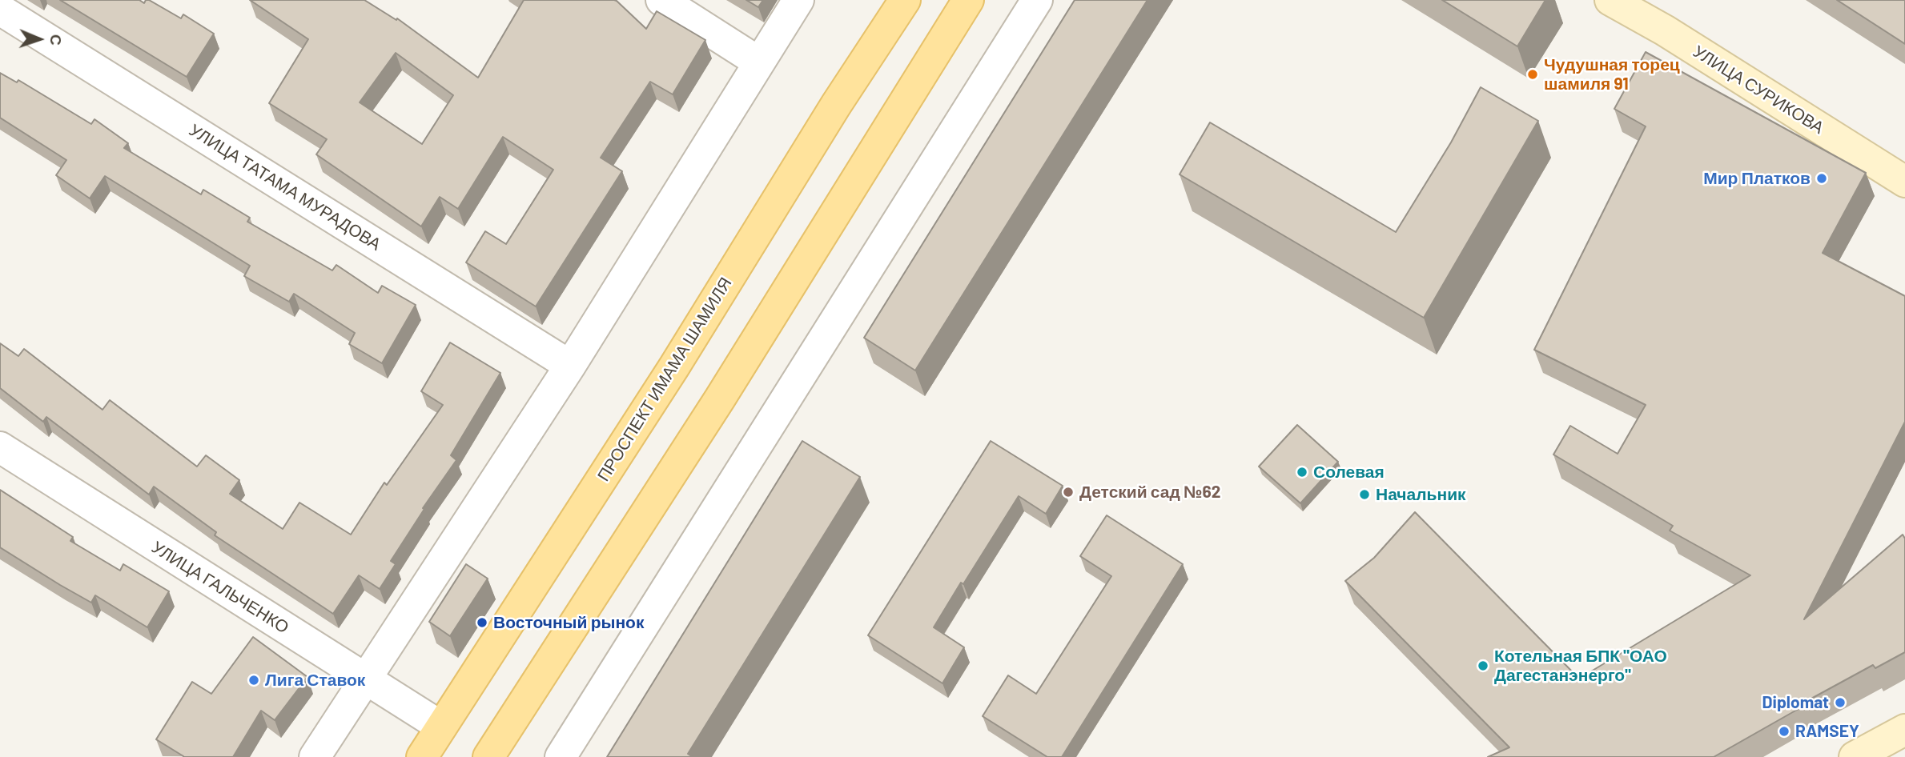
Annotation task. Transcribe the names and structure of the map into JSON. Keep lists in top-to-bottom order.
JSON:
{
  "streets": {
    "main road": ["УЛИЦА СУРИКОВА", "ПРОСПЕКТ ИМАМА ШАМИЛЯ"],
    "street": ["УЛИЦА ТАТАМА МУРАДОВА", "УЛИЦА ГАЛЬЧЕНКО"]
  },
  "crossings": [
    ["ПРОСПЕКТ ИМАМА ШАМИЛЯ", "УЛИЦА ГАЛЬЧЕНКО"]
  ],
  "places": [
    "Чудушная торец шамиля 91",
    "Мир Платков",
    "Солевая",
    "Детский сад №62",
    "Начальник",
    "Восточный рынок",
    "Котельная БПК \"ОАО Дагестанэнерго\"",
    "Лига Ставок",
    "Diplomat",
    "RAMSEY"
  ],
  "north": "right"
}
